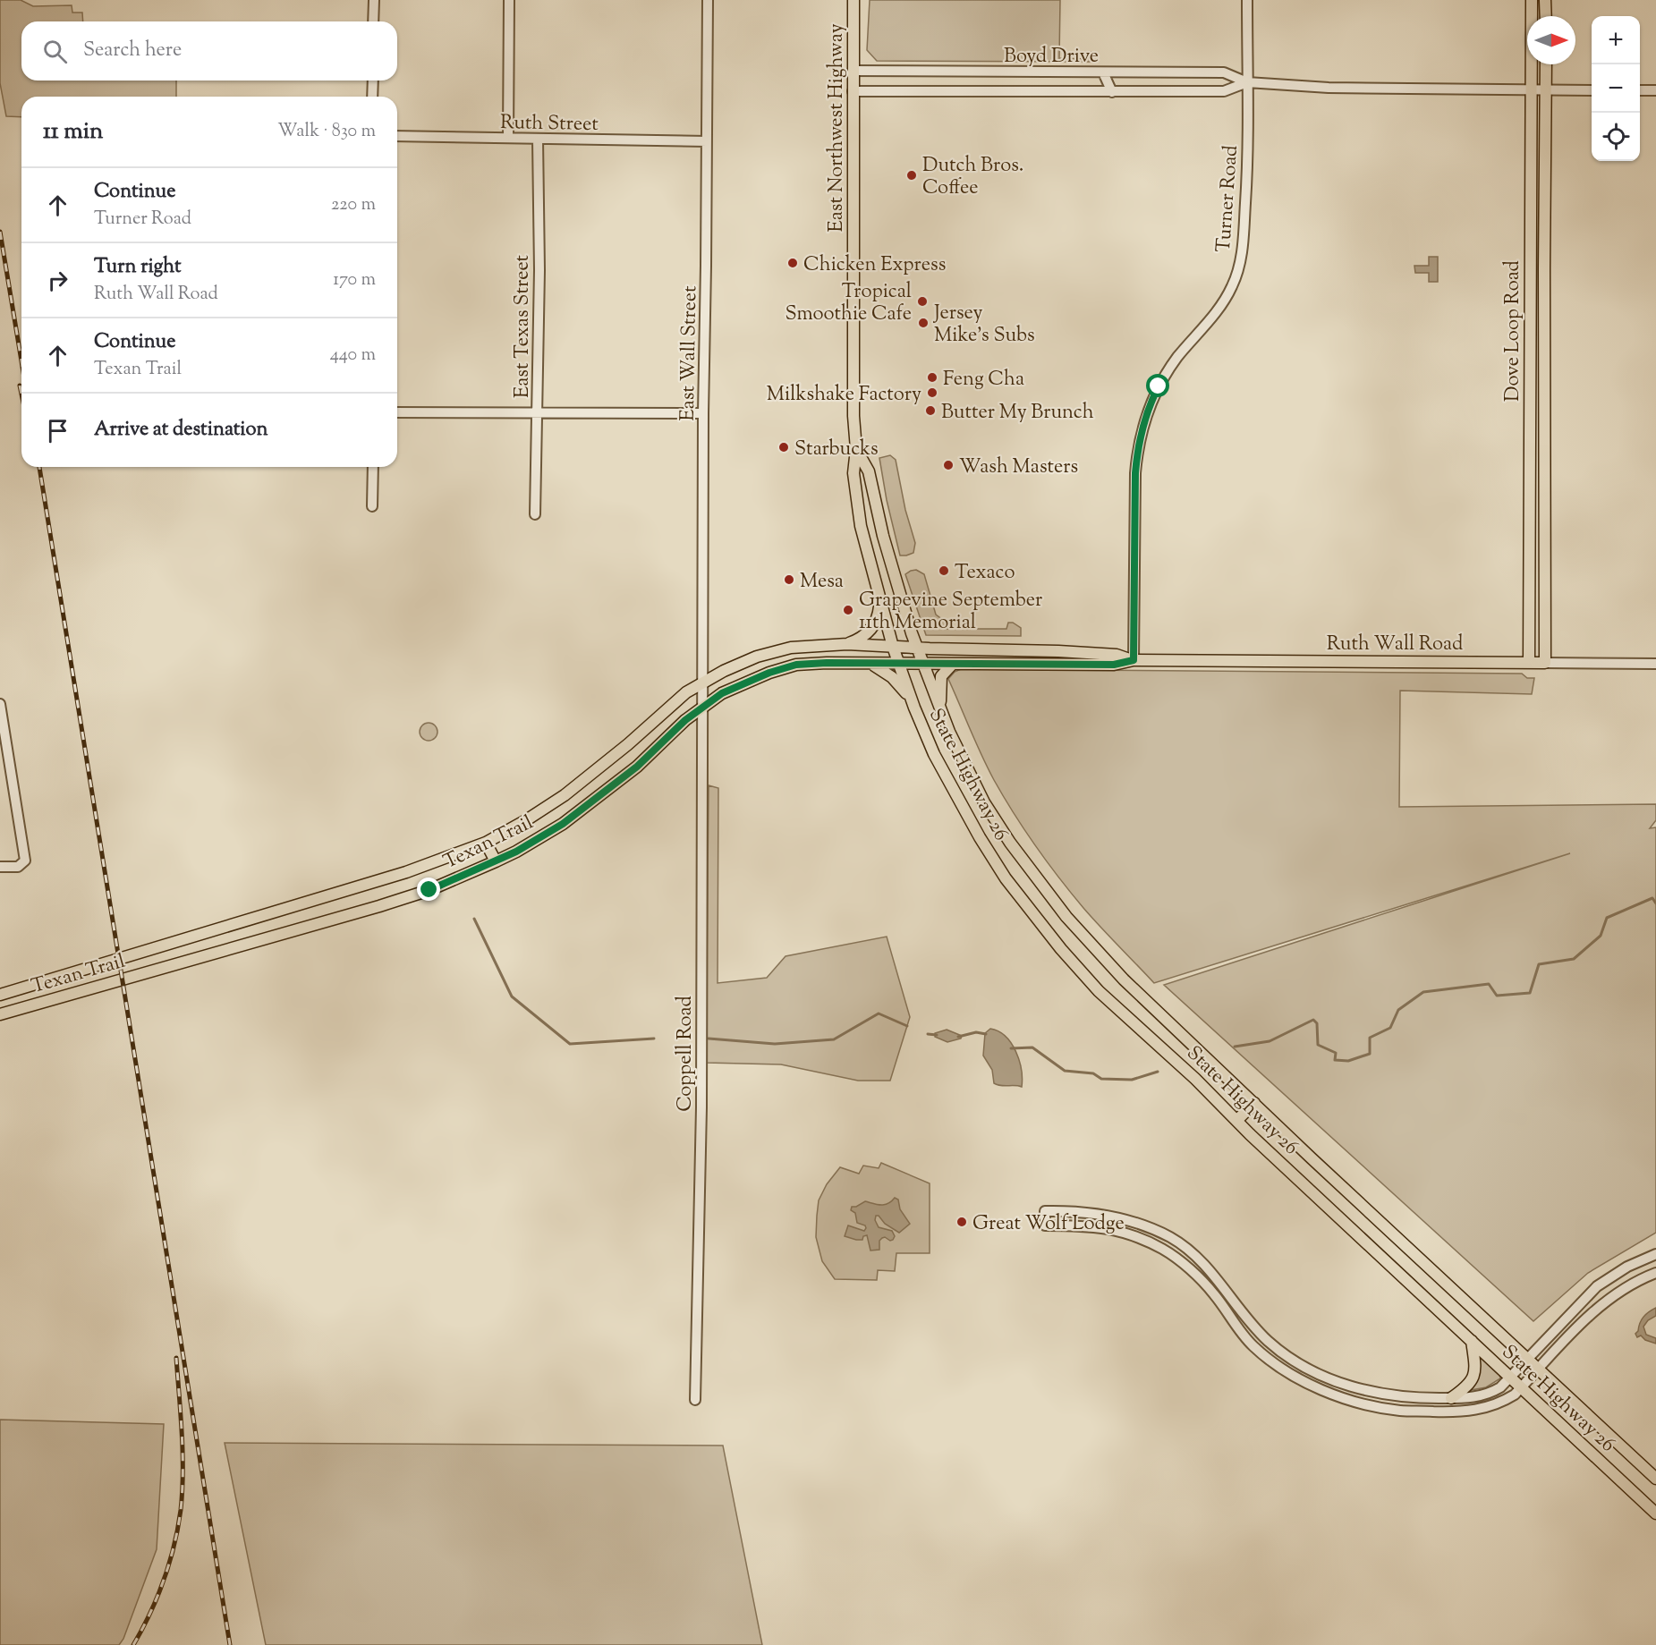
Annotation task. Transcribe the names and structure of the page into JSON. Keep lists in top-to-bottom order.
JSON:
{
  "streets": {
    "main road": [
      "East Northwest Highway",
      "Dove Loop Road",
      "Ruth Wall Road",
      "State Highway 26",
      "Texan Trail"
    ],
    "street": [
      "Boyd Drive",
      "Ruth Street",
      "Turner Road",
      "East Texas Street",
      "East Wall Street",
      "Coppell Road"
    ]
  },
  "crossings": [
    ["Boyd Drive", "East Northwest Highway"],
    ["Boyd Drive", "Turner Road"],
    ["Boyd Drive", "Dove Loop Road"],
    ["Ruth Street", "East Texas Street"],
    ["Ruth Street", "East Wall Street"],
    ["East Northwest Highway", "Ruth Wall Road"],
    ["East Northwest Highway", "State Highway 26"],
    ["East Northwest Highway", "Texan Trail"],
    ["Turner Road", "Ruth Wall Road"],
    ["Dove Loop Road", "Ruth Wall Road"],
    ["East Wall Street", "Texan Trail"],
    ["East Wall Street", "Coppell Road"],
    ["Ruth Wall Road", "State Highway 26"],
    ["Ruth Wall Road", "Texan Trail"],
    ["State Highway 26", "Texan Trail"],
    ["Texan Trail", "Coppell Road"]
  ],
  "places": [
    "Dutch Bros. Coffee",
    "Chicken Express",
    "Tropical Smoothie Cafe",
    "Jersey Mike's Subs",
    "Feng Cha",
    "Milkshake Factory",
    "Butter My Brunch",
    "Starbucks",
    "Wash Masters",
    "Texaco",
    "Mesa",
    "Grapevine September 11th Memorial",
    "Great Wolf Lodge"
  ],
  "north": "right",
  "page": {
    "map_buttons": ["+", "−"],
    "search": "Search here",
    "heading": ["11 min", "Walk · 830 m"],
    "list": [
      ["Continue", "Turner Road", "220 m"],
      ["Turn right", "Ruth Wall Road", "170 m"],
      ["Continue", "Texan Trail", "440 m"],
      "Arrive at destination"
    ]
  }
}
